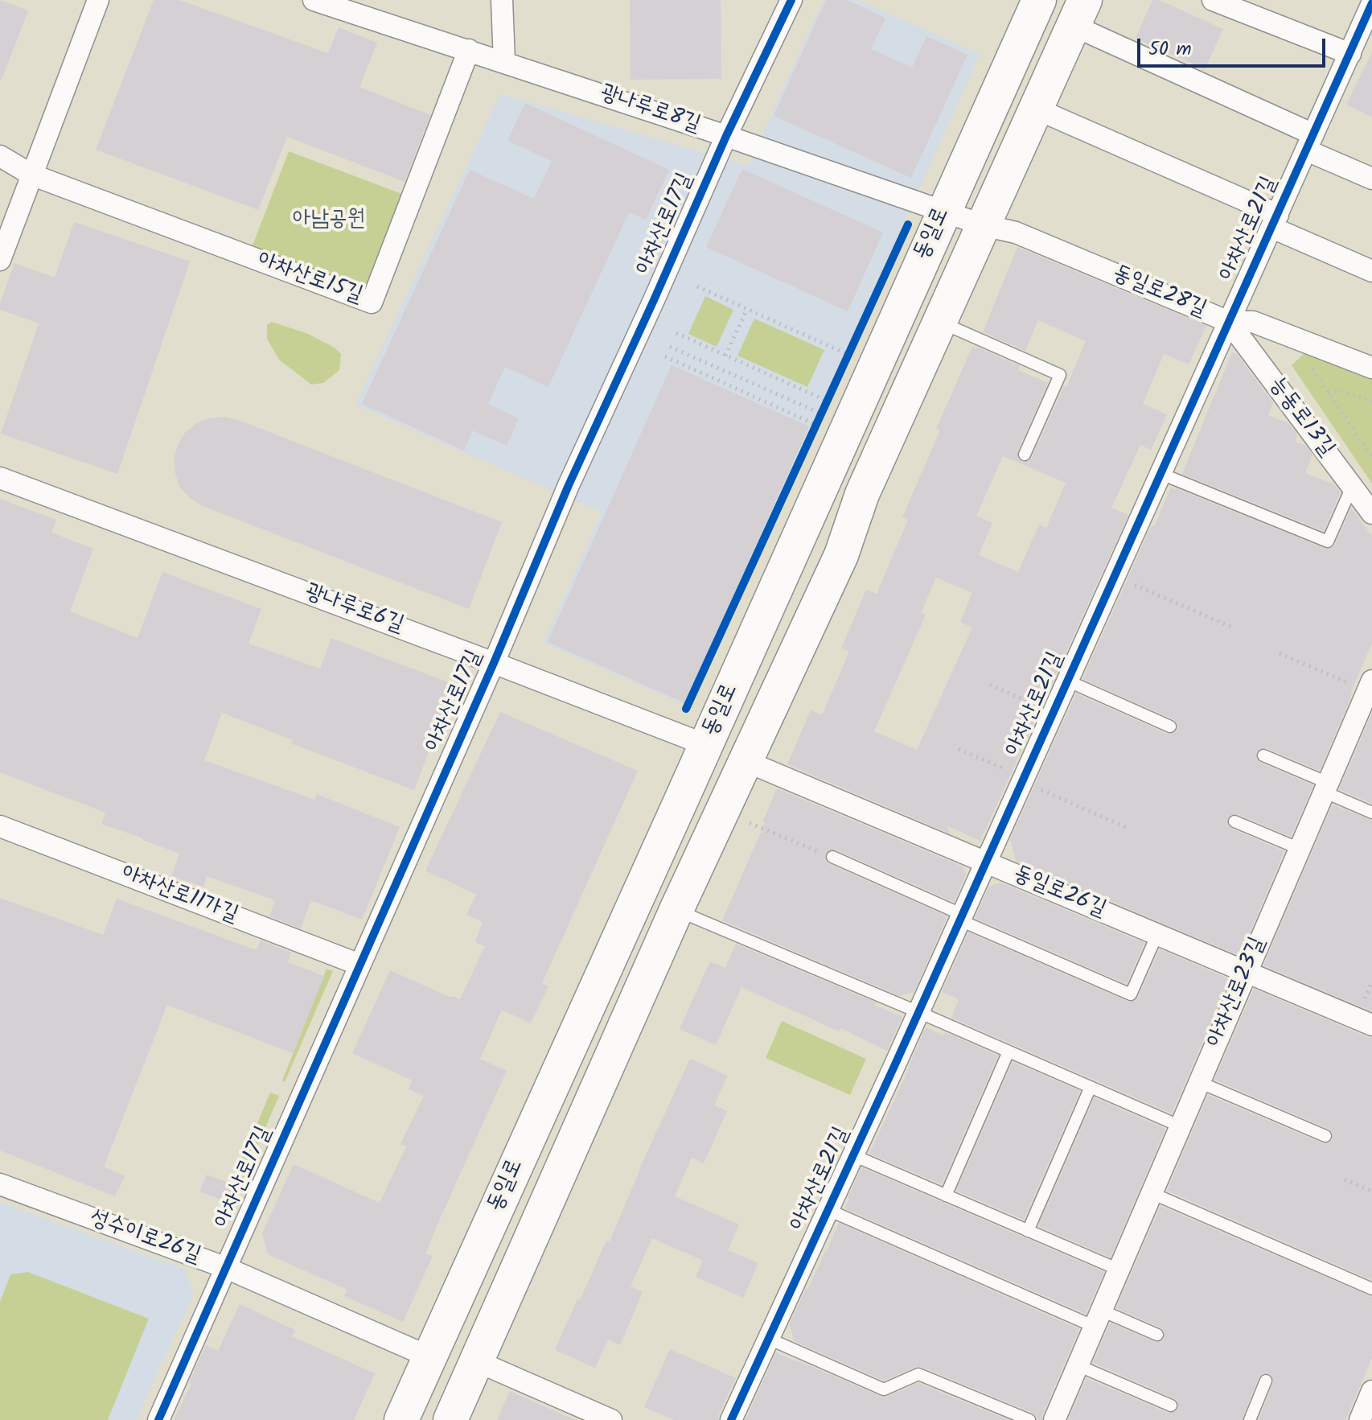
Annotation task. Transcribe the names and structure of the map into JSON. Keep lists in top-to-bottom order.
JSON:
{
  "streets": {
    "main road": ["동일로"],
    "street": [
      "광나루로8길",
      "아차산로17길",
      "아차산로21길",
      "아차산로15길",
      "동일로28길",
      "능동로13길",
      "광나루로6길",
      "동일로26길",
      "아차산로11가길",
      "아차산로23길",
      "성수이로26길"
    ]
  },
  "crossings": [
    ["광나루로8길", "아차산로17길"],
    ["광나루로8길", "동일로"],
    ["광나루로8길", "아차산로15길"],
    ["광나루로8길", "동일로28길"],
    ["아차산로17길", "광나루로6길"],
    ["아차산로17길", "아차산로11가길"],
    ["아차산로17길", "성수이로26길"],
    ["아차산로21길", "동일로"],
    ["아차산로21길", "동일로28길"],
    ["아차산로21길", "능동로13길"],
    ["아차산로21길", "동일로26길"],
    ["아차산로21길", "아차산로23길"],
    ["동일로", "동일로28길"],
    ["동일로", "광나루로6길"],
    ["동일로", "동일로26길"],
    ["동일로", "성수이로26길"],
    ["동일로28길", "능동로13길"],
    ["동일로26길", "아차산로23길"]
  ],
  "parks": ["아남공원"],
  "scale_bar": "50 m"
}
